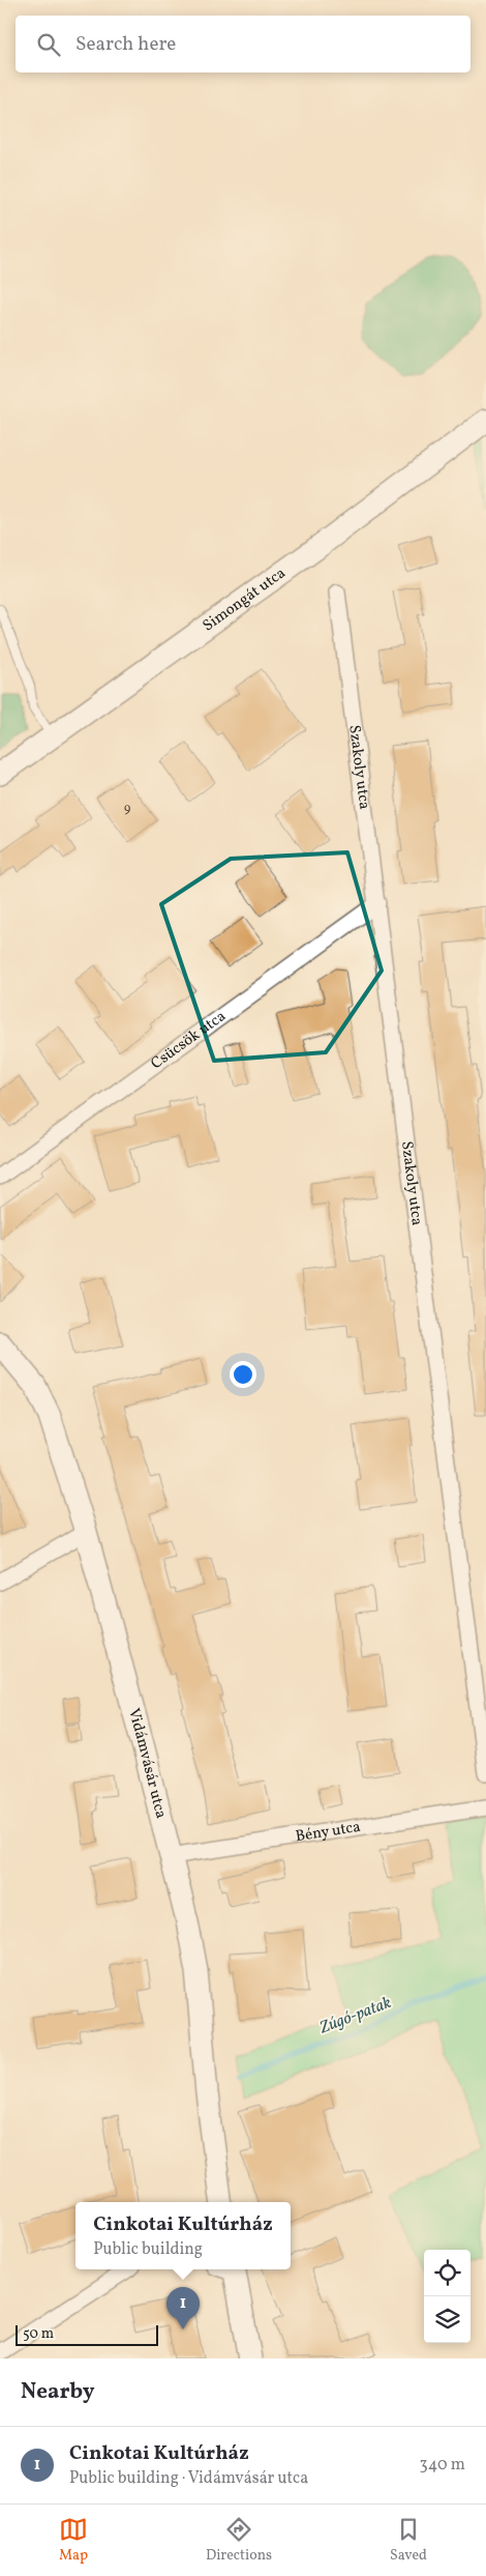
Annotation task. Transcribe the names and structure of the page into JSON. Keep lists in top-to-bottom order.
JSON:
{
  "streets": {
    "main road": ["Simongát utca", "Vidámvásár utca"],
    "street": ["Szakoly utca", "Csücsök utca", "Bény utca"]
  },
  "crossings": [
    ["Szakoly utca", "Csücsök utca"],
    ["Vidámvásár utca", "Bény utca"]
  ],
  "water": ["Zúgó-patak"],
  "house_numbers": ["9"],
  "scale_bar": "50 m",
  "page": {
    "search": "Search here",
    "popup": ["Cinkotai Kultúrház", "Public building"],
    "pins": "1",
    "scale": "50 m",
    "heading": "Nearby",
    "list": [
      {
        "mark": "1",
        "name": "Cinkotai Kultúrház",
        "note": "Public building · Vidámvásár utca",
        "value": "340 m"
      }
    ],
    "nav": ["Map", "Directions", "Saved"]
  }
}
